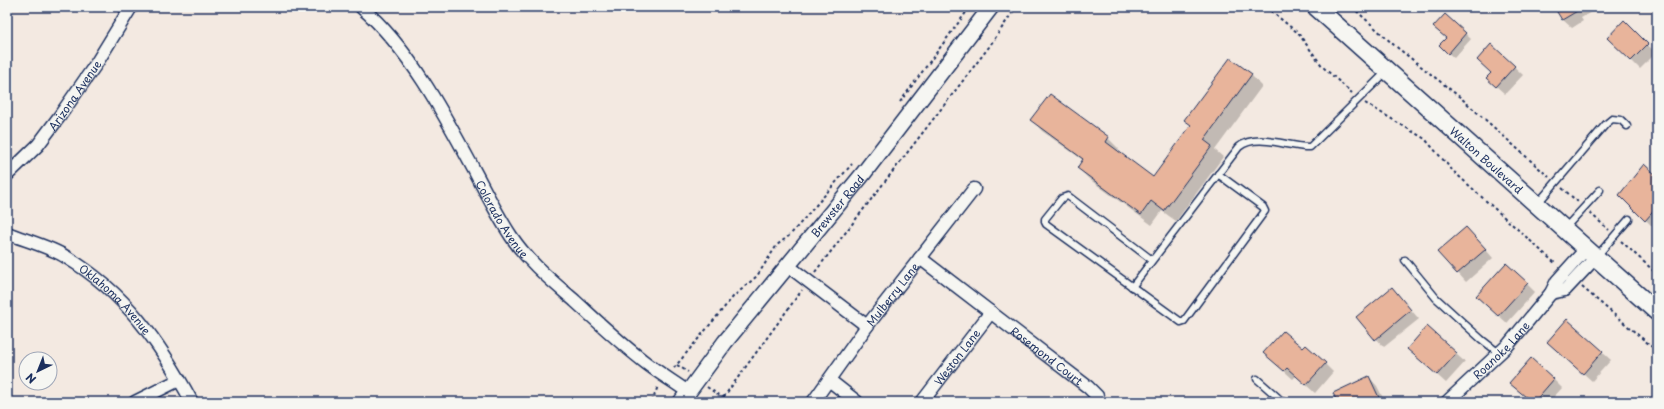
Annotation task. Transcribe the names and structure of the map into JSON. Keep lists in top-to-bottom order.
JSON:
{
  "streets": {
    "main road": ["Walton Boulevard"],
    "street": [
      "Arizona Avenue",
      "Brewster Road",
      "Colorado Avenue",
      "Mulberry Lane",
      "Oklahoma Avenue",
      "Roanoke Lane",
      "Rosemond Court",
      "Weston Lane"
    ]
  },
  "crossings": [
    ["Walton Boulevard", "Roanoke Lane"],
    ["Brewster Road", "Colorado Avenue"],
    ["Mulberry Lane", "Rosemond Court"],
    ["Rosemond Court", "Weston Lane"]
  ],
  "north": "bottom left"
}
